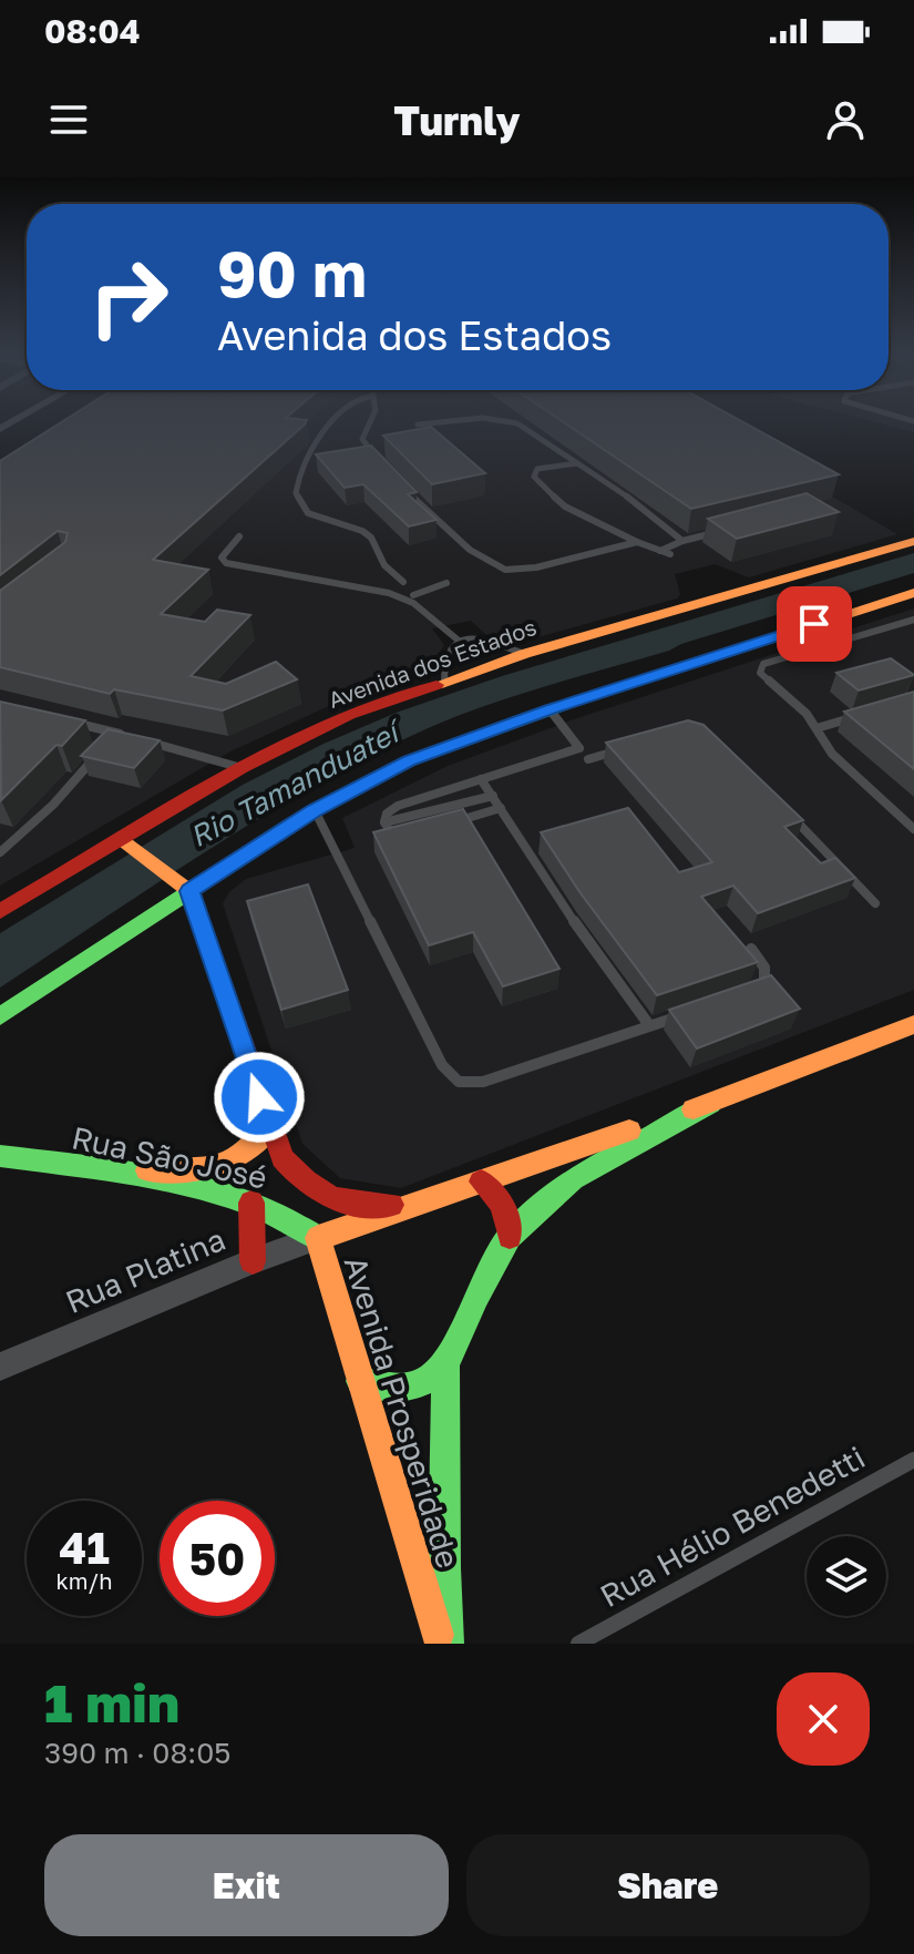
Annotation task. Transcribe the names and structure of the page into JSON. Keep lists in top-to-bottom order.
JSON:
{
  "streets": {
    "main road": ["Avenida dos Estados", "Rua São José", "Avenida Prosperidade"],
    "street": ["Rua Platina"],
    "lane": ["Rua Hélio Benedetti"]
  },
  "crossings": [
    ["Rua São José", "Rua Platina"],
    ["Rua São José", "Avenida Prosperidade"],
    ["Rua Platina", "Avenida Prosperidade"]
  ],
  "water": ["Rio Tamanduateí"],
  "page": {
    "status": "08:04",
    "header": "Turnly",
    "turn": ["90 m", "Avenida dos Estados"],
    "speed": "41 km/h",
    "limit": "50",
    "heading": ["1 min", "390 m · 08:05"],
    "buttons": ["Exit", "Share"]
  }
}
